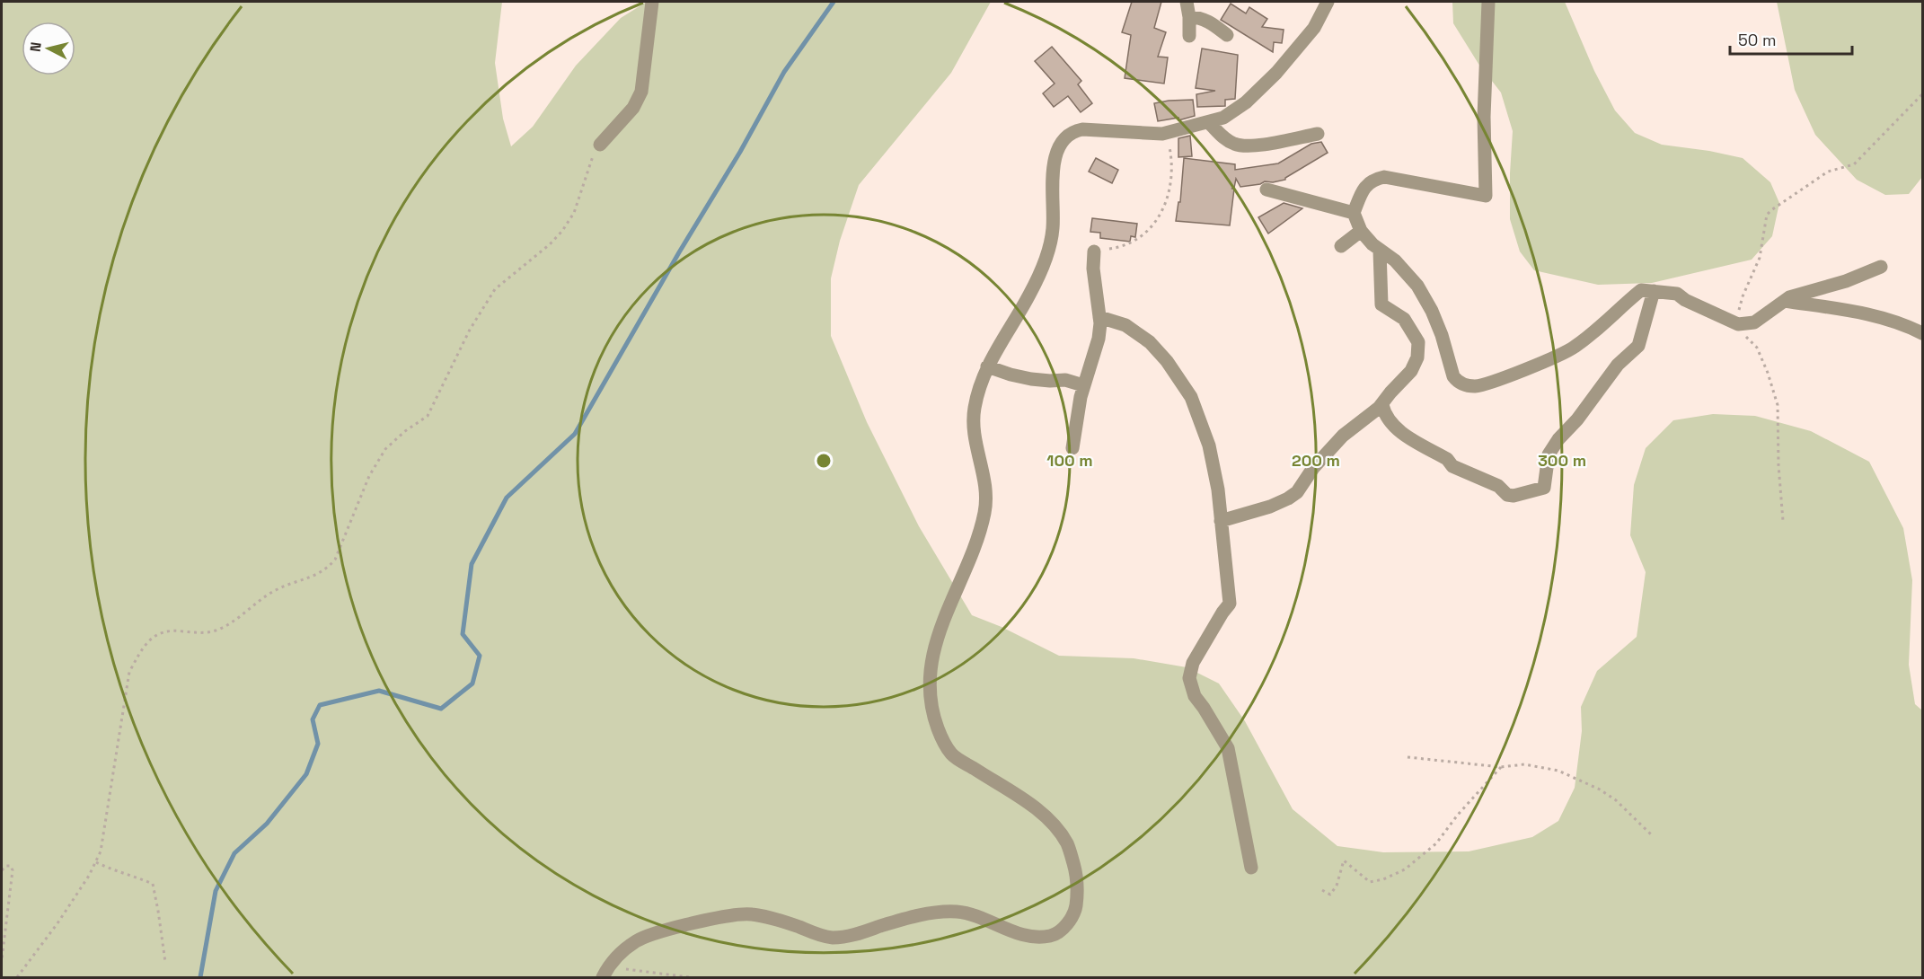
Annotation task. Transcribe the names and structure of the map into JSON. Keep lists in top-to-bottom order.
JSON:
{
  "scale_bar": "50 m",
  "north": "left",
  "rings": ["100 m", "200 m", "300 m"]
}
